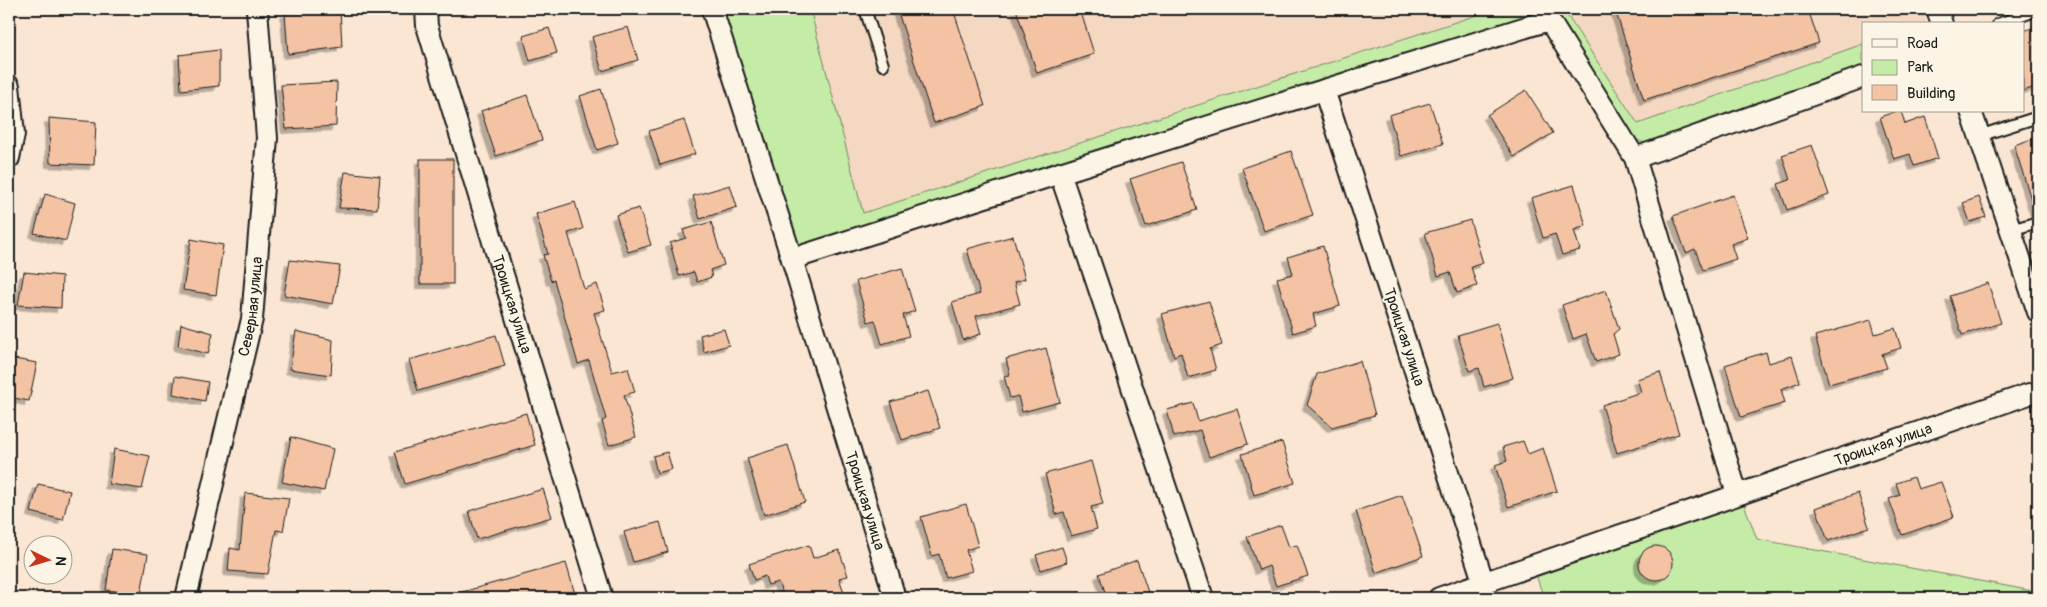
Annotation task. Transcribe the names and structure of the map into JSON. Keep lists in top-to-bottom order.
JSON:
{
  "streets": {
    "street": ["Троицкая улица", "Северная улица"]
  },
  "legend": ["Road", "Park", "Building"],
  "north": "right"
}
